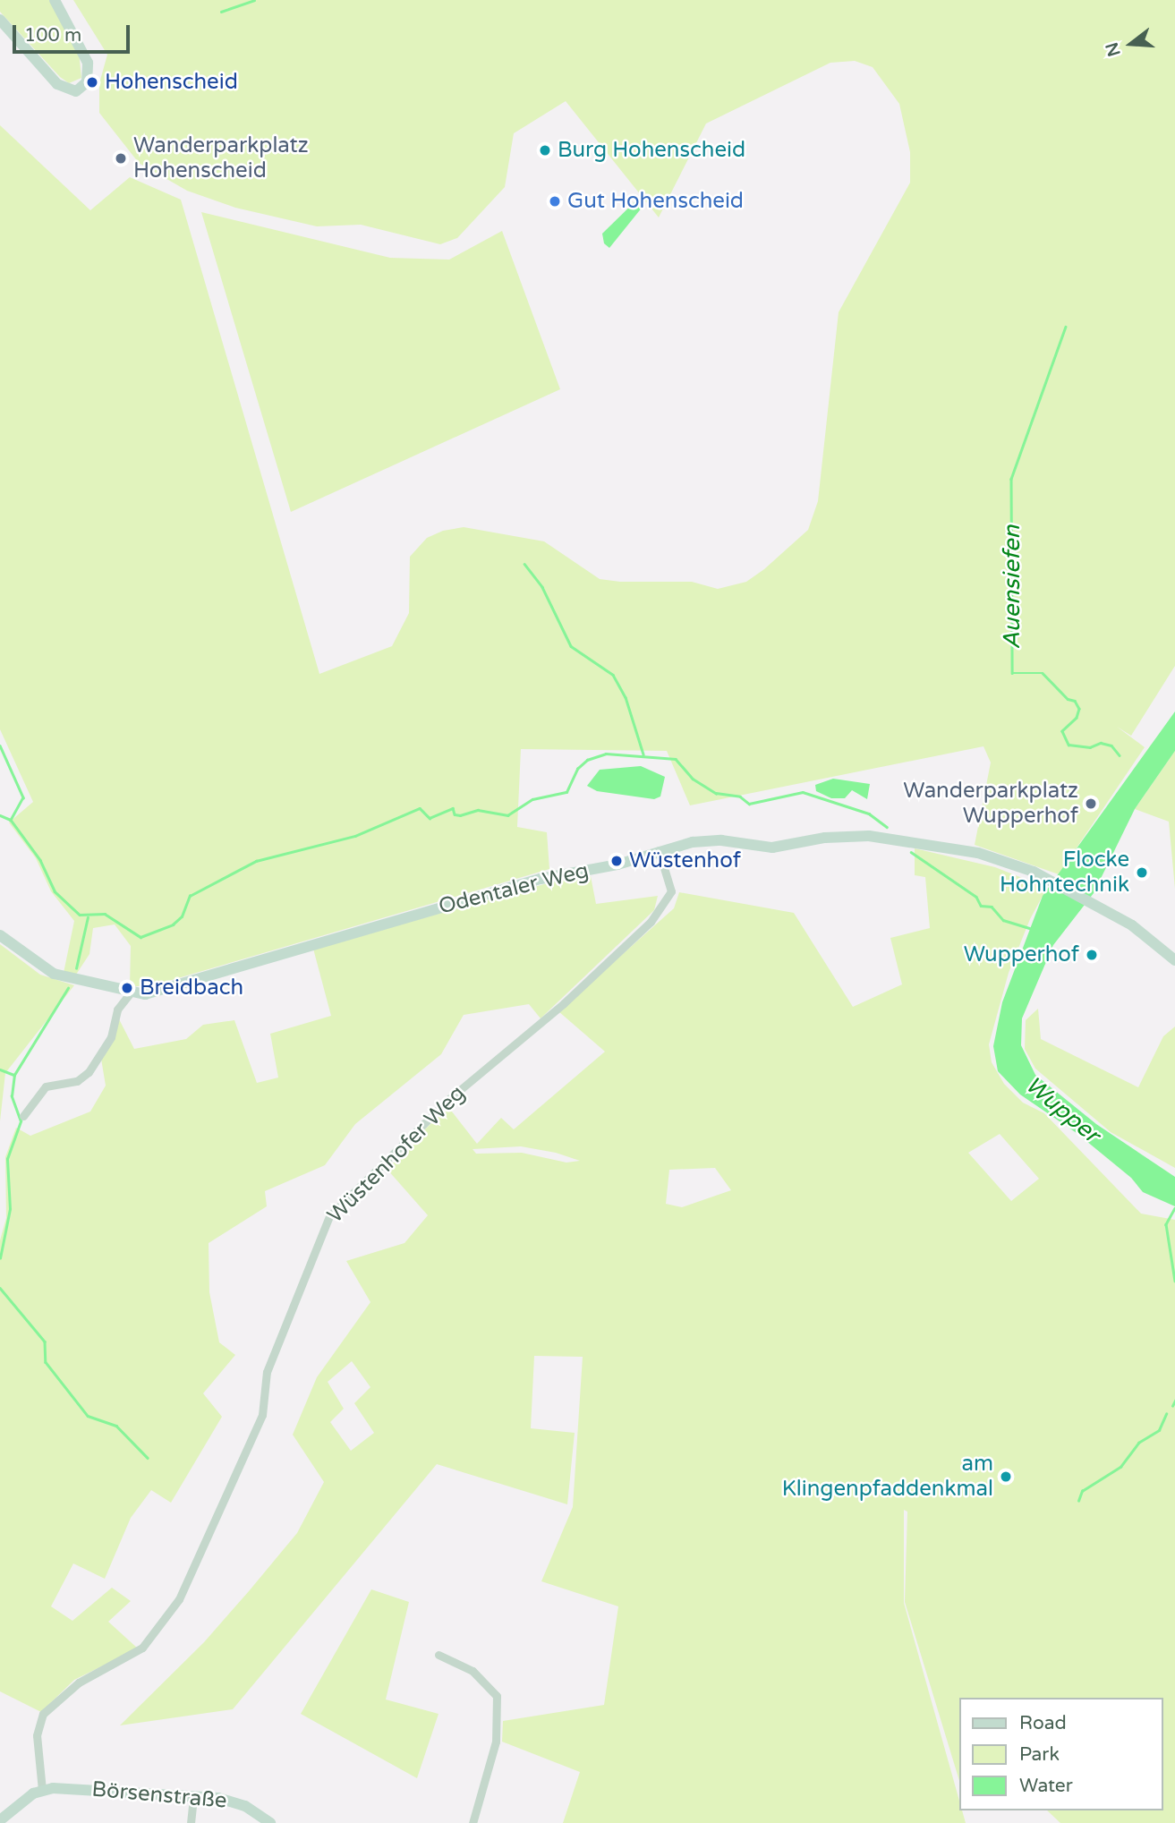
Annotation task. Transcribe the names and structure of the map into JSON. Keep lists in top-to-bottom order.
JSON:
{
  "streets": {
    "main road": ["Odentaler Weg", "Börsenstraße"],
    "street": ["Wüstenhofer Weg"]
  },
  "crossings": [
    ["Odentaler Weg", "Wüstenhofer Weg"],
    ["Wüstenhofer Weg", "Börsenstraße"]
  ],
  "water": ["Auensiefen", "Wupper"],
  "places": [
    "Hohenscheid",
    "Burg Hohenscheid",
    "Wanderparkplatz Hohenscheid",
    "Gut Hohenscheid",
    "Wanderparkplatz Wupperhof",
    "Wüstenhof",
    "Flocke Hohntechnik",
    "Wupperhof",
    "Breidbach",
    "am Klingenpfaddenkmal"
  ],
  "legend": ["Road", "Park", "Water"],
  "scale_bar": "100 m",
  "north": "left"
}
